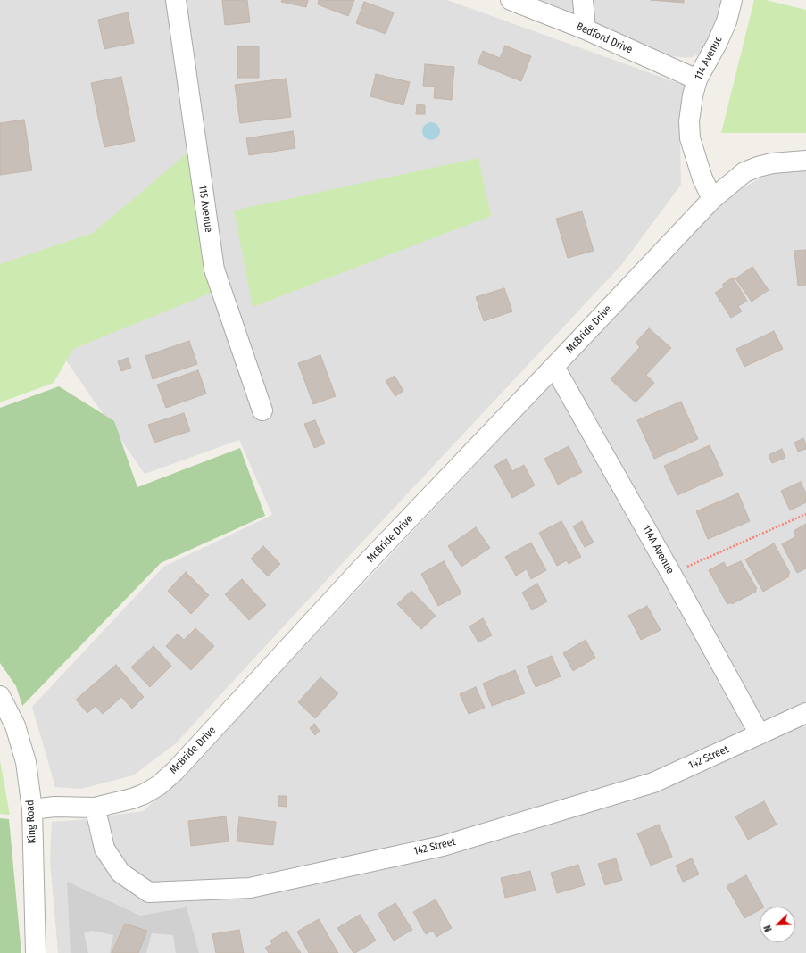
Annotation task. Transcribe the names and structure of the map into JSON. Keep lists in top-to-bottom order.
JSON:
{
  "streets": {
    "street": [
      "Bedford Drive",
      "114 Avenue",
      "115 Avenue",
      "McBride Drive",
      "114A Avenue",
      "142 Street",
      "King Road"
    ]
  },
  "crossings": [
    ["Bedford Drive", "114 Avenue"],
    ["114 Avenue", "McBride Drive"],
    ["McBride Drive", "114A Avenue"],
    ["McBride Drive", "142 Street"],
    ["McBride Drive", "King Road"],
    ["114A Avenue", "142 Street"]
  ],
  "north": "bottom left"
}
